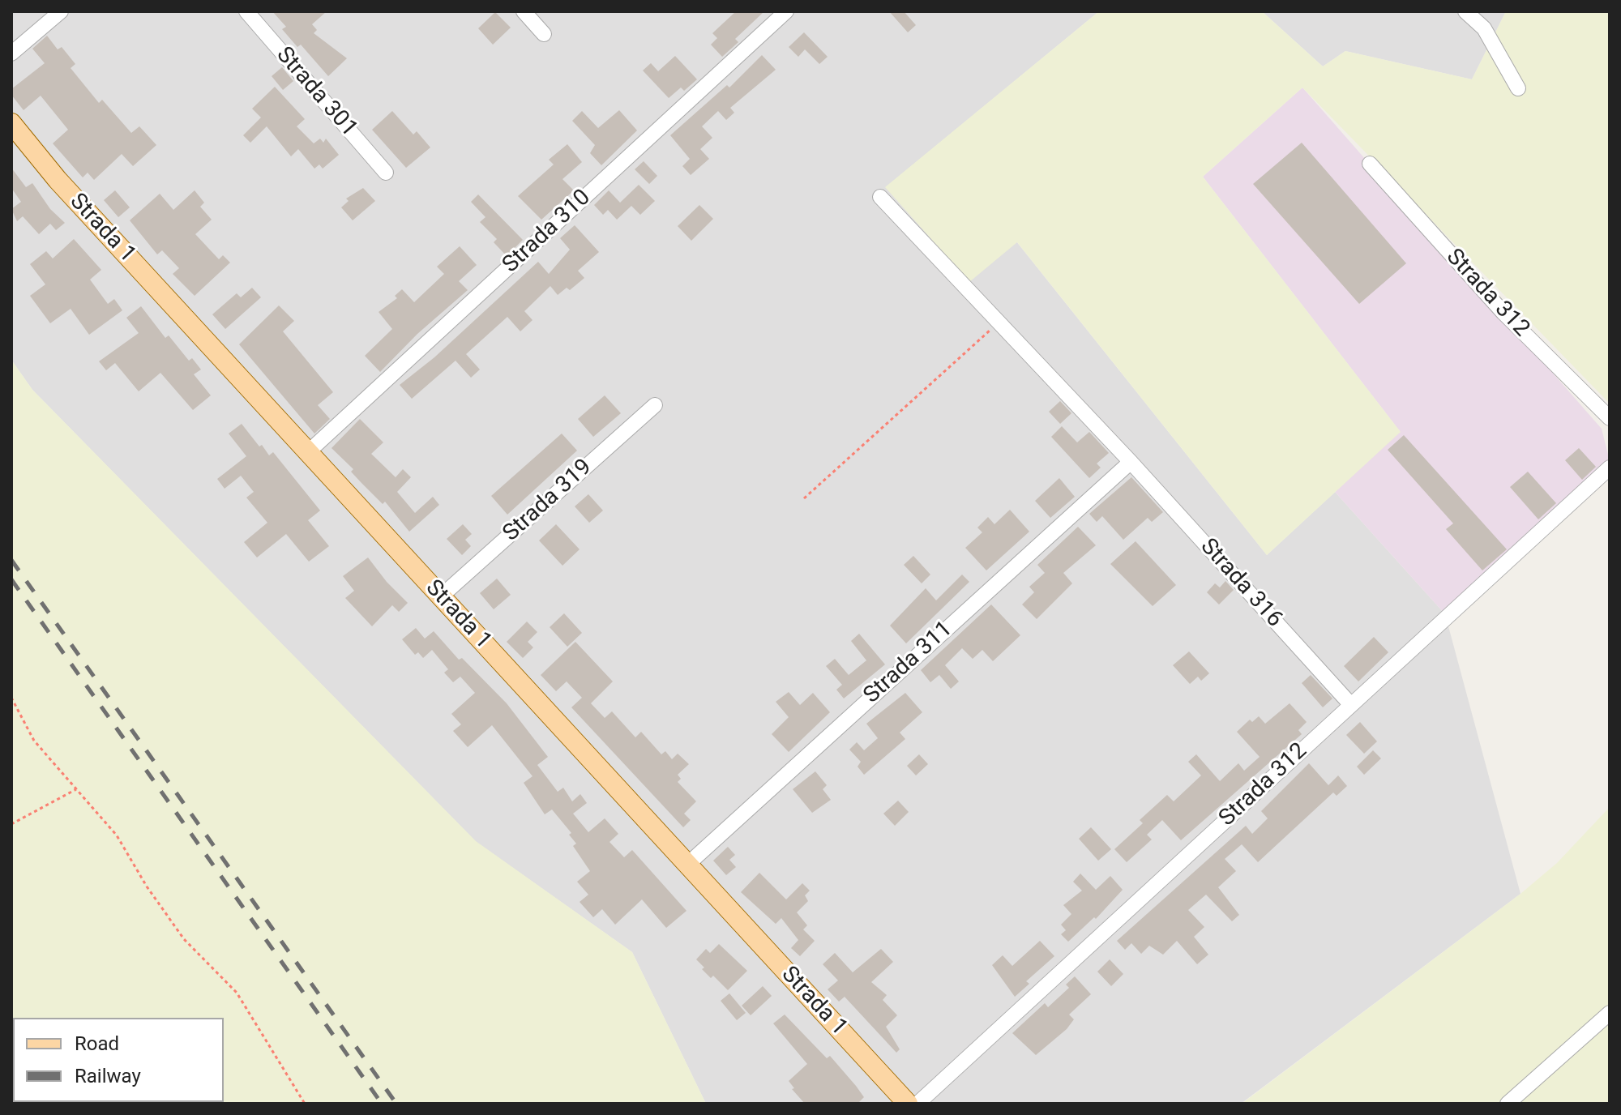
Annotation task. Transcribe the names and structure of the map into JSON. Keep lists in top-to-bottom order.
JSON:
{
  "streets": {
    "main road": ["Strada 1"],
    "street": [
      "Strada 301",
      "Strada 310",
      "Strada 312",
      "Strada 319",
      "Strada 316",
      "Strada 311"
    ]
  },
  "crossings": [
    ["Strada 1", "Strada 310"],
    ["Strada 1", "Strada 319"],
    ["Strada 1", "Strada 311"],
    ["Strada 312", "Strada 316"],
    ["Strada 316", "Strada 311"]
  ],
  "legend": ["Road", "Railway"]
}
